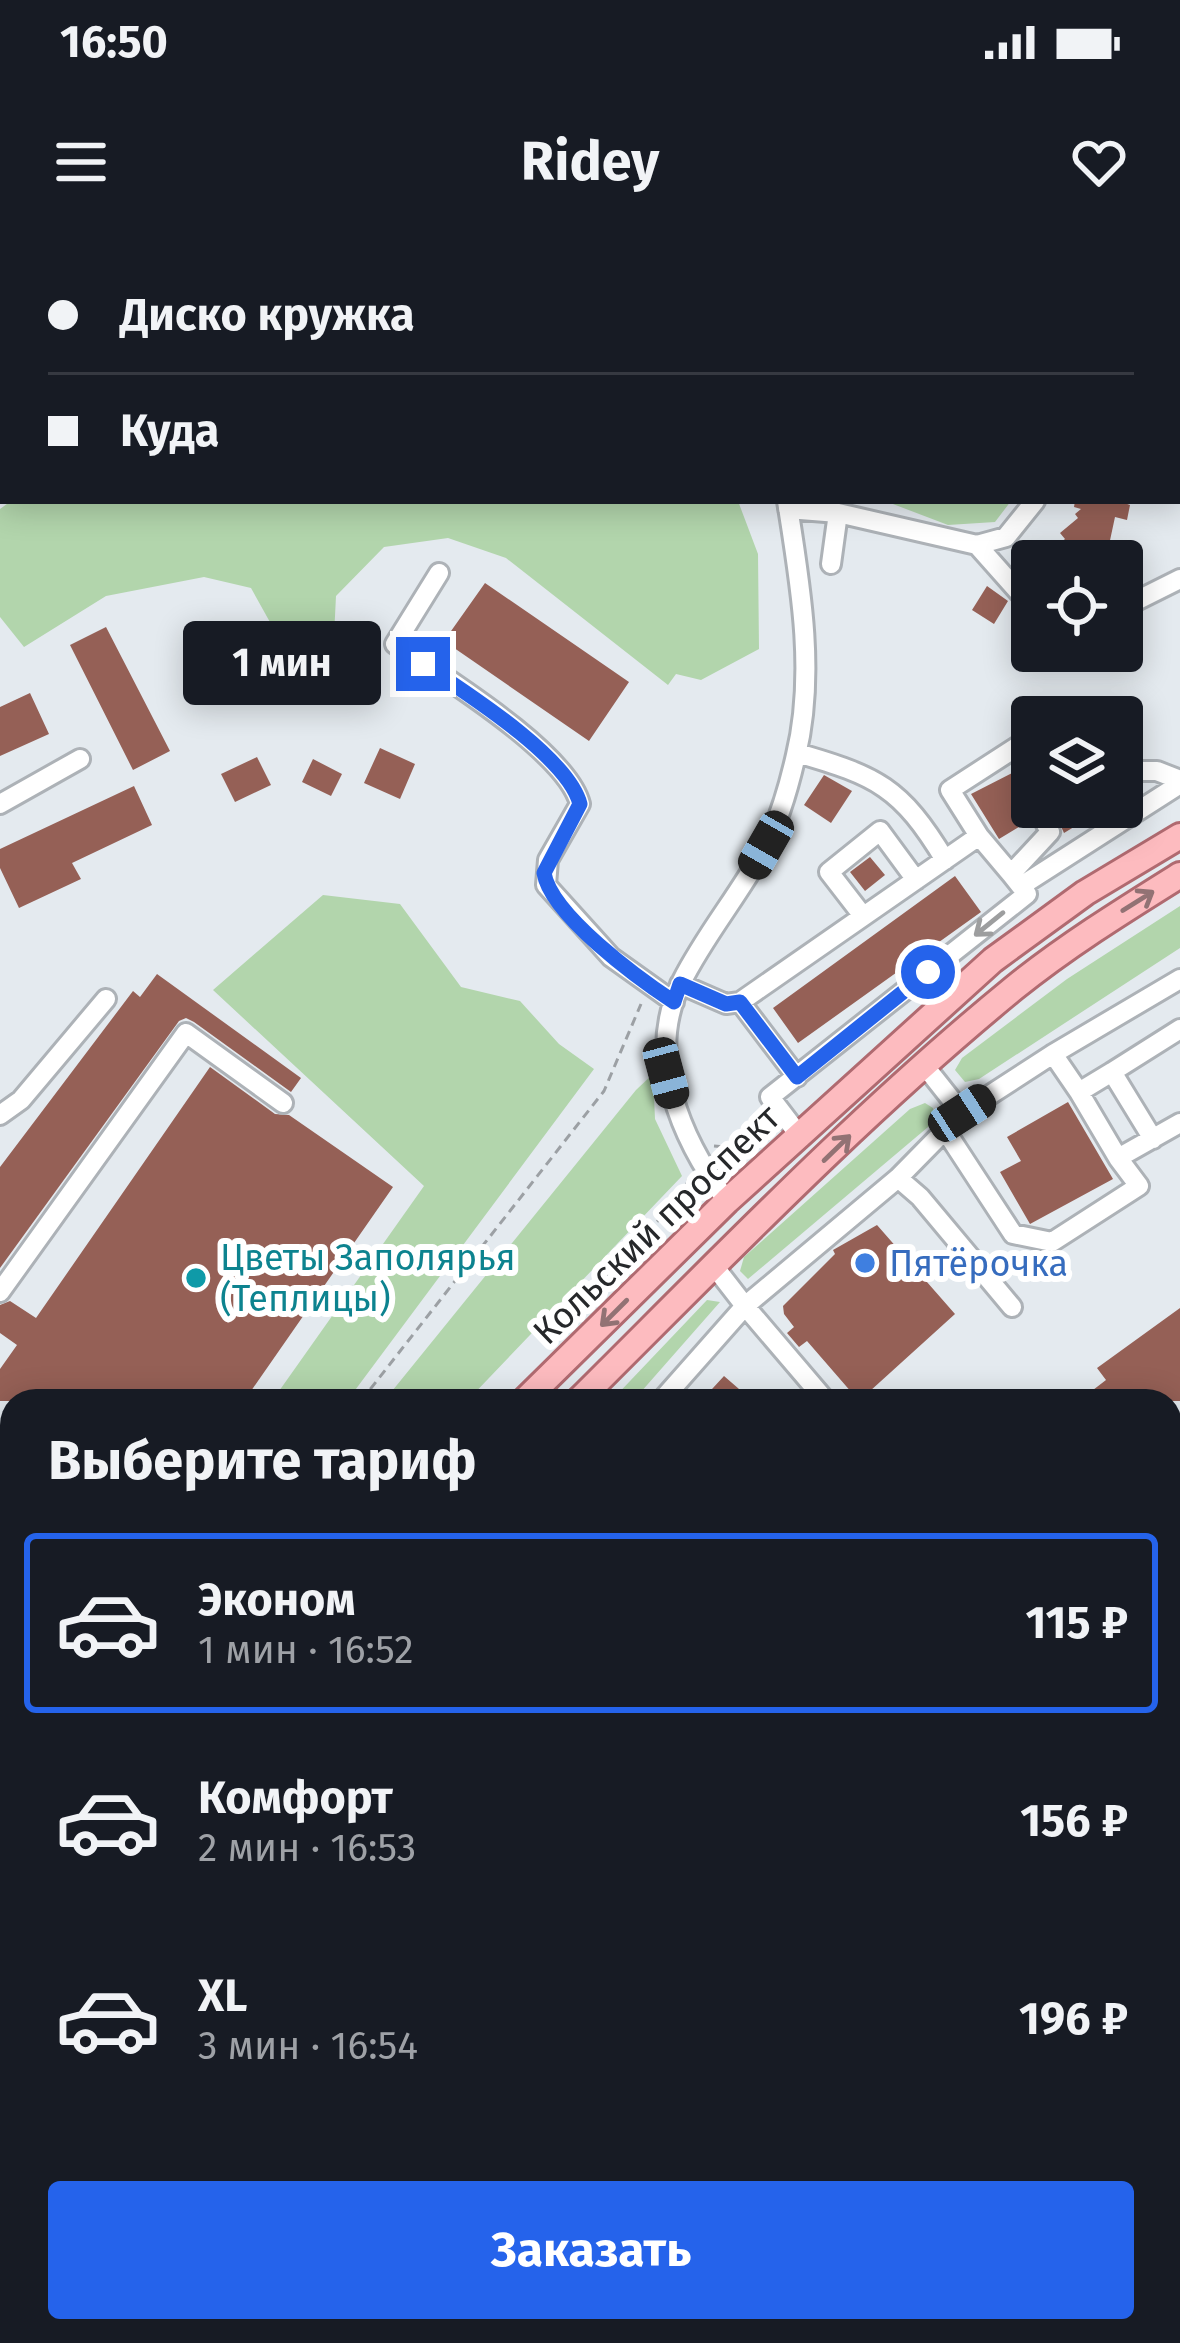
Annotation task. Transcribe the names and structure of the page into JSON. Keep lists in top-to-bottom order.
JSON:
{
  "streets": {
    "main road": ["Кольский проспект"]
  },
  "places": ["Пятёрочка", "Цветы Заполярья (Теплицы)"],
  "page": {
    "status": "16:50",
    "header": "Ridey",
    "banner": ["Диско кружка", "Куда"],
    "bubble": "1 мин",
    "heading": "Выберите тариф",
    "list": [
      {
        "name": "Эконом",
        "note": "1 мин · 16:52",
        "value": "115 ₽"
      },
      {
        "name": "Комфорт",
        "note": "2 мин · 16:53",
        "value": "156 ₽"
      },
      {
        "name": "XL",
        "note": "3 мин · 16:54",
        "value": "196 ₽"
      }
    ],
    "buttons": "Заказать"
  }
}
